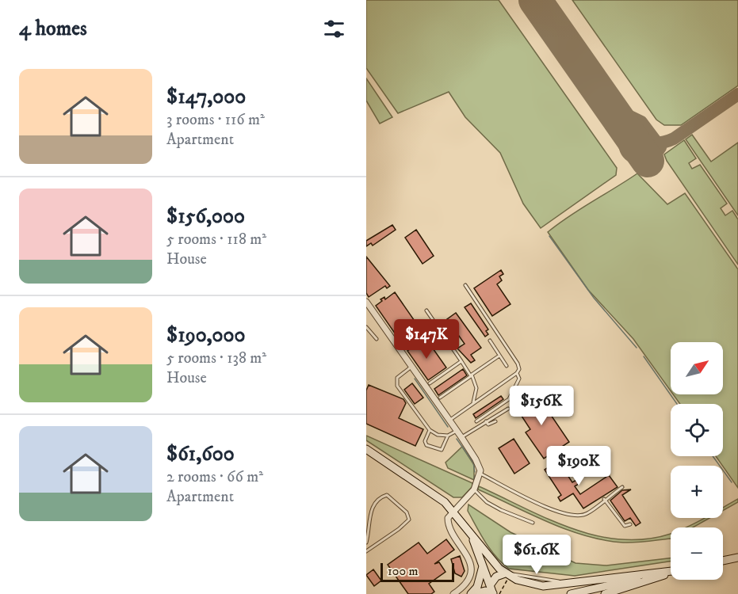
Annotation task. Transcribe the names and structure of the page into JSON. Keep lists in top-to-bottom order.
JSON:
{
  "scale_bar": "100 m",
  "north": "top right",
  "page": {
    "heading": "4 homes",
    "list": [
      {
        "name": "$147,000",
        "note": "3 rooms · 116 m² · Apartment"
      },
      {
        "name": "$156,000",
        "note": "5 rooms · 118 m² · House"
      },
      {
        "name": "$190,000",
        "note": "5 rooms · 138 m² · House"
      },
      {
        "name": "$61,600",
        "note": "2 rooms · 66 m² · Apartment"
      }
    ],
    "price": [
      "$147K",
      "$156K",
      "$190K",
      "$61.6K"
    ],
    "map_buttons": ["+", "−"],
    "scale": "100 m"
  }
}
